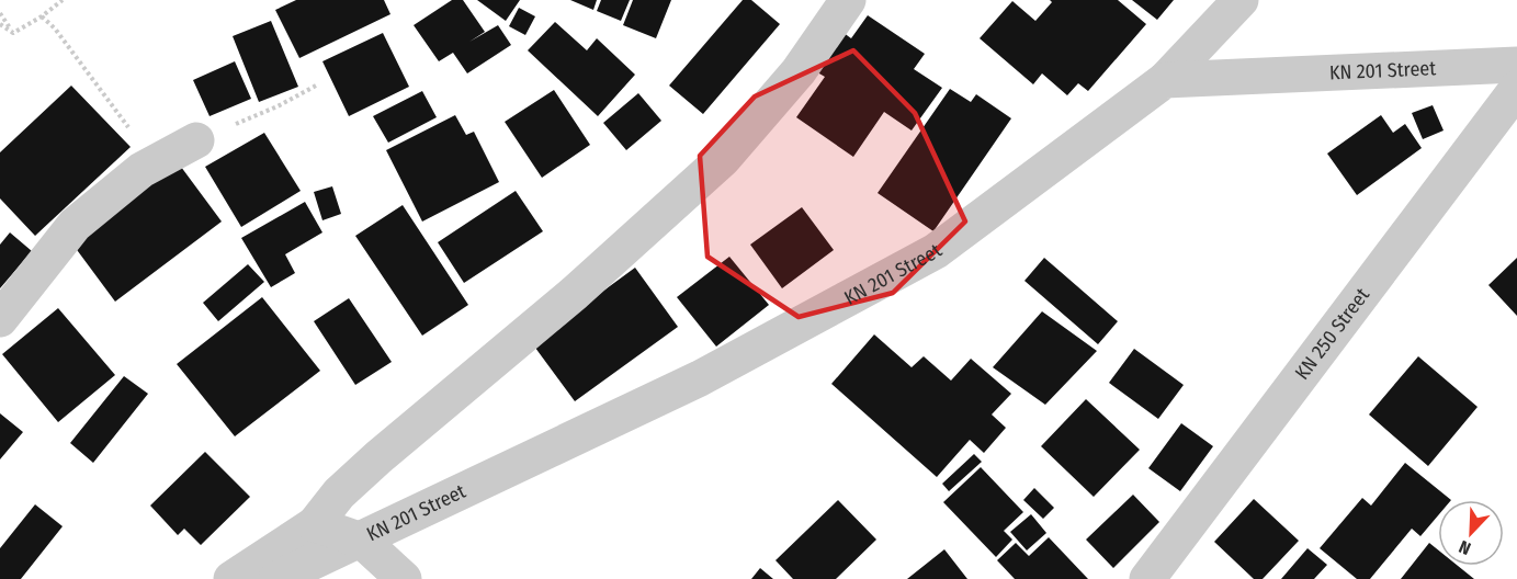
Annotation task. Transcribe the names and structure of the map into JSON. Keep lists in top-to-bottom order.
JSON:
{
  "streets": {
    "street": ["KN 201 Street", "KN 250 Street"]
  },
  "north": "bottom left"
}
